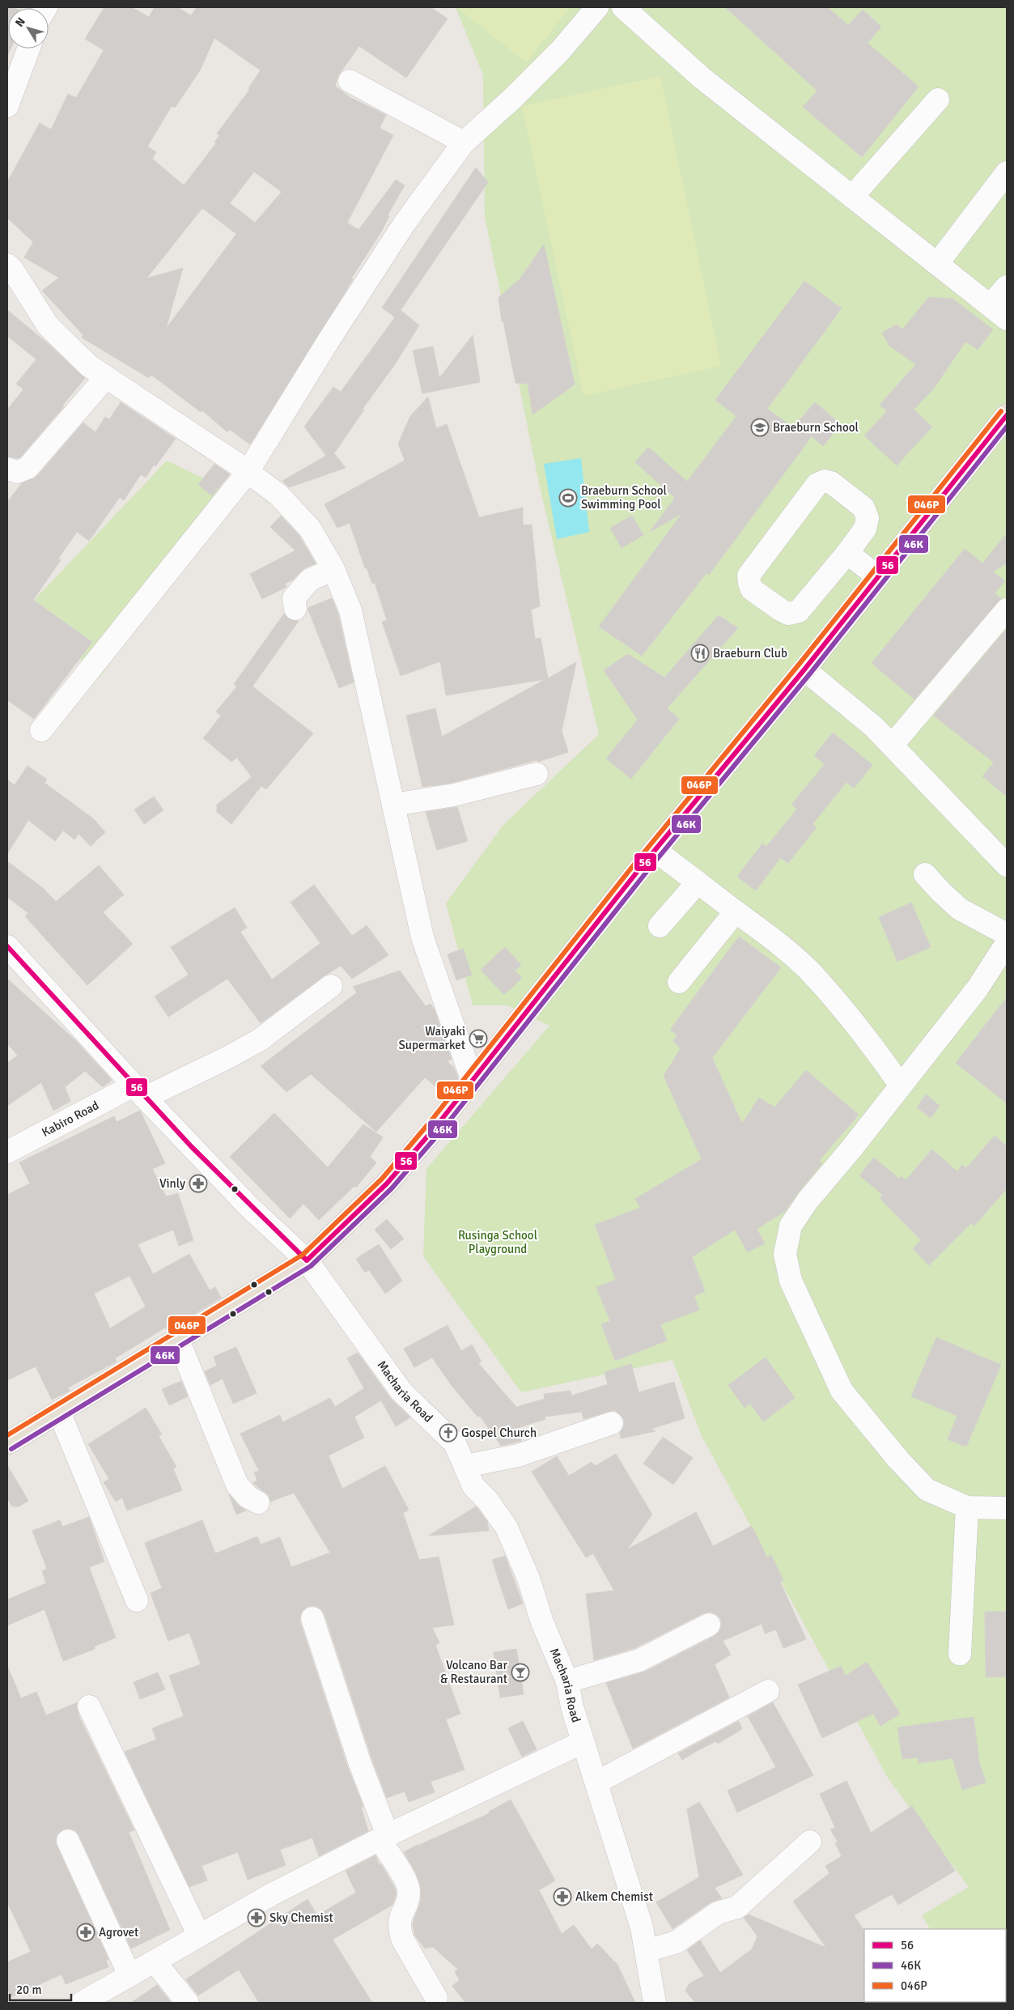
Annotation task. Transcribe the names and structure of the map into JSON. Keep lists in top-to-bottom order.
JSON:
{
  "streets": {
    "street": ["Kabiro Road", "Macharia Road"]
  },
  "crossings": [
    ["Kabiro Road", "Macharia Road"]
  ],
  "parks": ["Rusinga School Playground"],
  "places": {
    "school or university": ["Braeburn School"],
    "sports": ["Braeburn School Swimming Pool"],
    "restaurant": ["Braeburn Club"],
    "supermarket": ["Waiyaki Supermarket"],
    "pharmacy": [
      "Vinly",
      "Alkem Chemist",
      "Sky Chemist",
      "Agrovet"
    ],
    "church": ["Gospel Church"],
    "bar": ["Volcano Bar & Restaurant"]
  },
  "lines": ["transit line 046P", "transit line 56", "transit line 46K"],
  "legend": ["56", "46K", "046P"],
  "scale_bar": "20 m",
  "north": "top left"
}
